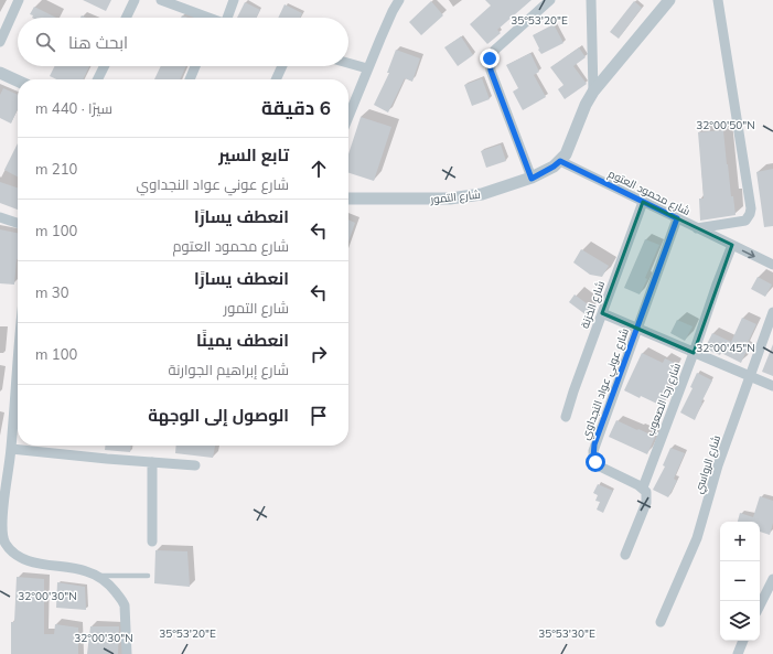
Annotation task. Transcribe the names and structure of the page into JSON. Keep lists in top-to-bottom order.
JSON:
{
  "streets": {
    "street": [
      "شارع محمود العتوم",
      "شارع التمور",
      "شارع الخزنة",
      "شارع عوني عواد النجداوي",
      "شارع رجا الصعوب",
      "شارع الرواسي"
    ]
  },
  "crossings": [
    ["شارع محمود العتوم", "شارع التمور"],
    ["شارع محمود العتوم", "شارع الخزنة"],
    ["شارع محمود العتوم", "شارع عوني عواد النجداوي"],
    ["شارع عوني عواد النجداوي", "شارع رجا الصعوب"]
  ],
  "page": {
    "search": "ابحث هنا",
    "heading": ["6 دقيقة", "سيرًا · 440 m"],
    "list": [
      ["تابع السير", "شارع عوني عواد النجداوي", "210 m"],
      ["انعطف يسارًا", "شارع محمود العتوم", "100 m"],
      ["انعطف يسارًا", "شارع التمور", "30 m"],
      ["انعطف يمينًا", "شارع إبراهيم الجوارنة", "100 m"],
      "الوصول إلى الوجهة"
    ],
    "map_buttons": ["+", "−"]
  },
  "coordinates": [
    "35°53'20\"E",
    "32°00'50\"N",
    "32°00'45\"N",
    "32°00'30\"N",
    "35°53'30\"E"
  ]
}
